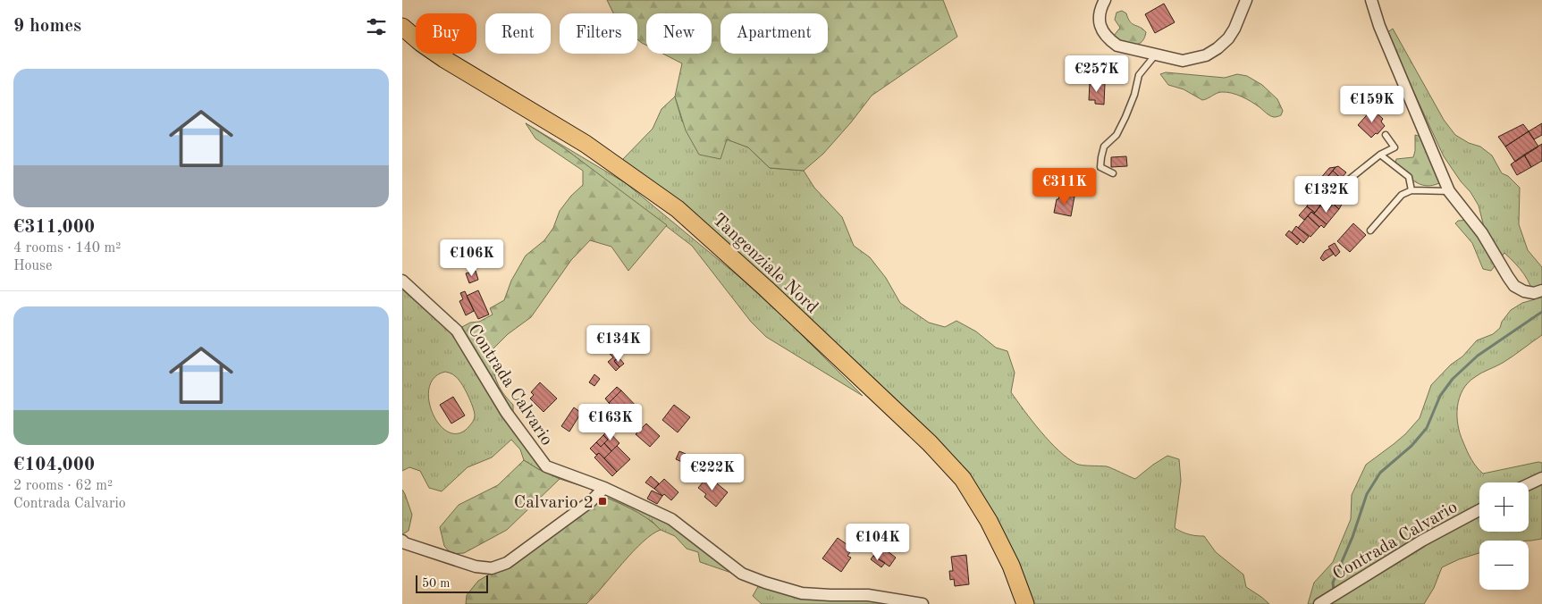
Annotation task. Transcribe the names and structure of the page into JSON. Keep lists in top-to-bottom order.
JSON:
{
  "streets": {
    "main road": ["Tangenziale Nord"],
    "street": ["Contrada Calvario"]
  },
  "places": {
    "transit": ["Calvario 2"]
  },
  "scale_bar": "50 m",
  "page": {
    "heading": "9 homes",
    "chip": [
      "Buy",
      "Rent",
      "Filters",
      "New",
      "Apartment"
    ],
    "list": [
      {
        "name": "€311,000",
        "note": "4 rooms · 140 m² · House"
      },
      {
        "name": "€104,000",
        "note": "2 rooms · 62 m² · Contrada Calvario"
      }
    ],
    "price": [
      "€257K",
      "€159K",
      "€311K",
      "€132K",
      "€106K",
      "€134K",
      "€163K",
      "€222K",
      "€104K"
    ],
    "map_buttons": ["+", "−"],
    "scale": "50 m"
  }
}
